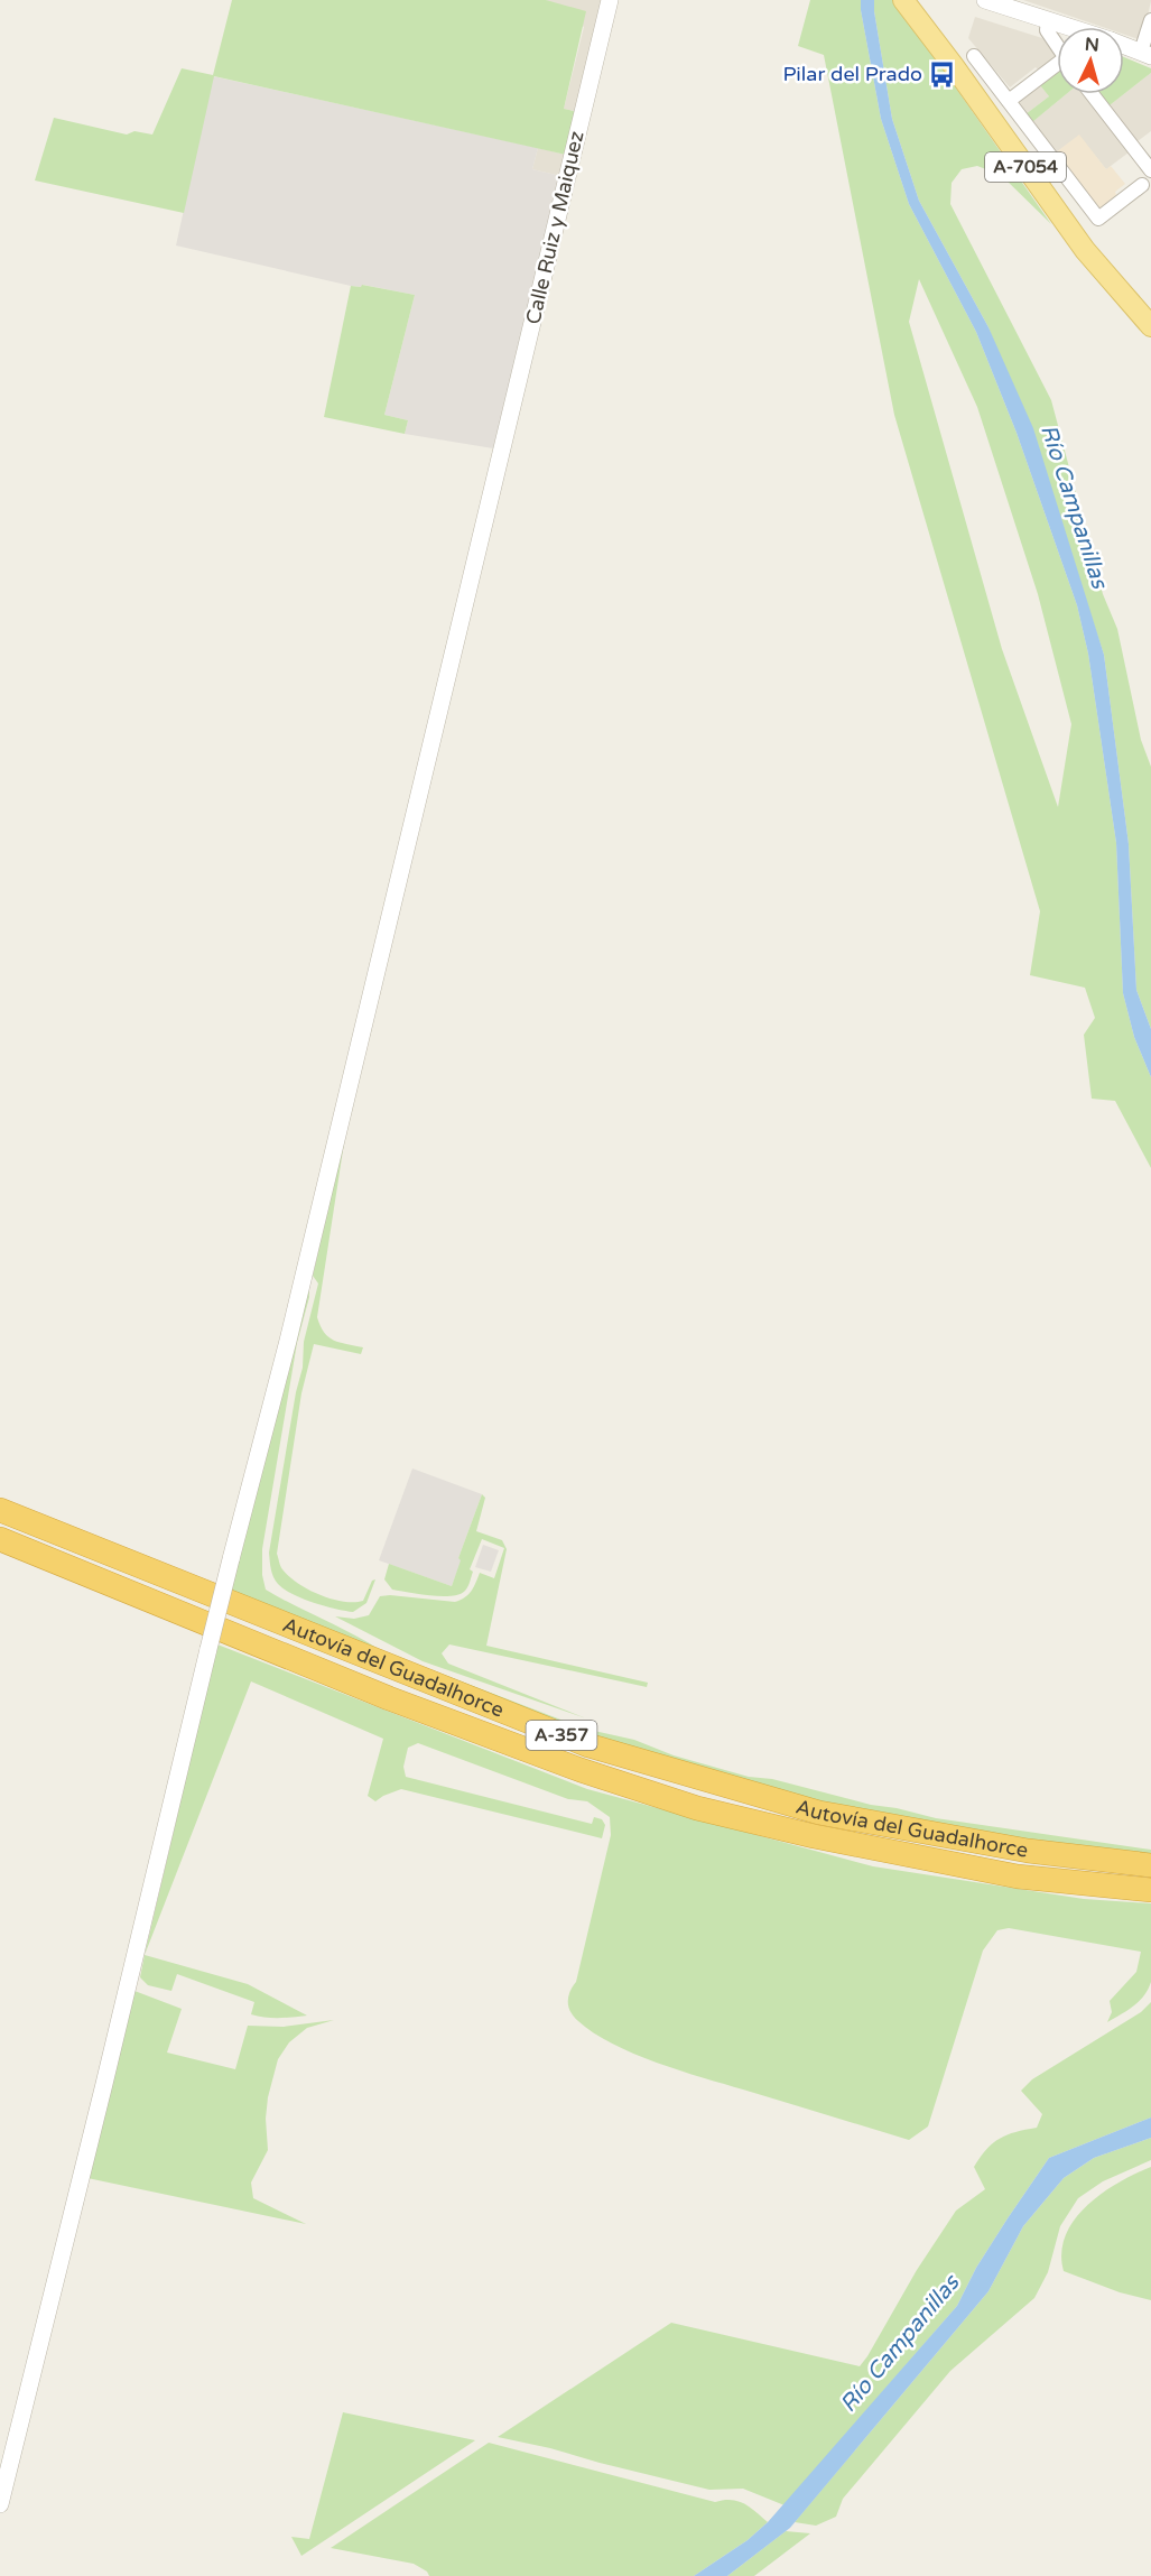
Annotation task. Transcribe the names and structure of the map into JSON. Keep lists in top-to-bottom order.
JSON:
{
  "streets": {
    "highway": ["Autovía del Guadalhorce", "A-357"],
    "main road": ["A-7054"],
    "street": ["Calle Ruiz y Maiquez"]
  },
  "water": ["Río Campanillas"],
  "places": {
    "bus stop": ["Pilar del Prado"]
  },
  "north": "top"
}
